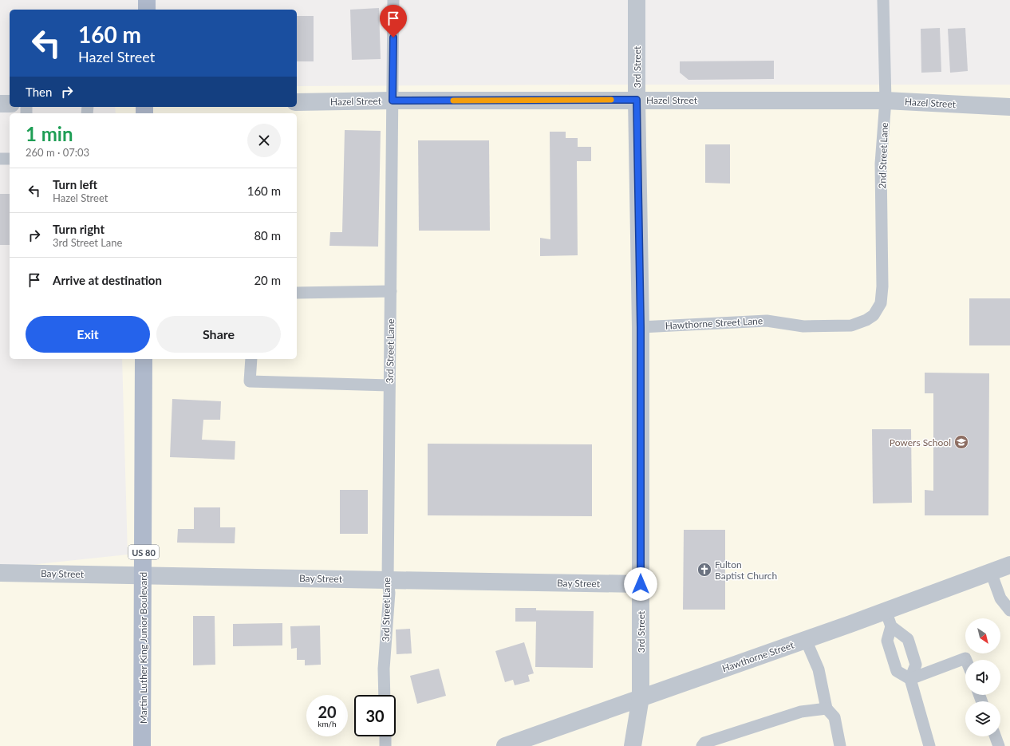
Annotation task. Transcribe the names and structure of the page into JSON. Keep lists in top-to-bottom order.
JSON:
{
  "streets": {
    "main road": ["US 80", "Martin Luther King Junior Boulevard"],
    "street": [
      "3rd Street",
      "Hazel Street",
      "Bay Street",
      "Hawthorne Street"
    ],
    "lane": ["2nd Street Lane", "Hawthorne Street Lane", "3rd Street Lane"]
  },
  "crossings": [
    ["3rd Street", "Hazel Street"],
    ["3rd Street", "Hawthorne Street Lane"],
    ["3rd Street", "Bay Street"],
    ["3rd Street", "Hawthorne Street"],
    ["Hazel Street", "2nd Street Lane"],
    ["Hazel Street", "3rd Street Lane"],
    ["2nd Street Lane", "Hawthorne Street Lane"],
    ["3rd Street Lane", "Bay Street"],
    ["Bay Street", "Martin Luther King Junior Boulevard"]
  ],
  "places": {
    "school or university": ["Powers School"],
    "church": ["Fulton Baptist Church"]
  },
  "north": "bottom right",
  "page": {
    "turn": ["160 m", "Hazel Street"],
    "then": "Then",
    "heading": ["1 min", "260 m · 07:03"],
    "list": [
      {
        "name": "Turn left",
        "note": "Hazel Street",
        "value": "160 m"
      },
      {
        "name": "Turn right",
        "note": "3rd Street Lane",
        "value": "80 m"
      },
      {
        "name": "Arrive at destination",
        "value": "20 m"
      }
    ],
    "buttons": ["Exit", "Share"],
    "speed": "20 km/h",
    "limit": "30"
  }
}
